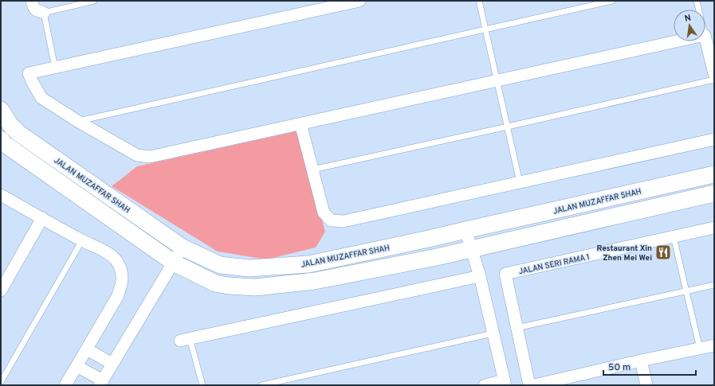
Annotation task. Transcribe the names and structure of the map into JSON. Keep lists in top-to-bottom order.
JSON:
{
  "streets": {
    "main road": ["JALAN MUZAFFAR SHAH"],
    "street": ["JALAN SERI RAMA 1"]
  },
  "places": {
    "restaurant": ["Restaurant Xin Zhen Mei Wei"]
  },
  "scale_bar": "50 m",
  "north": "top"
}
